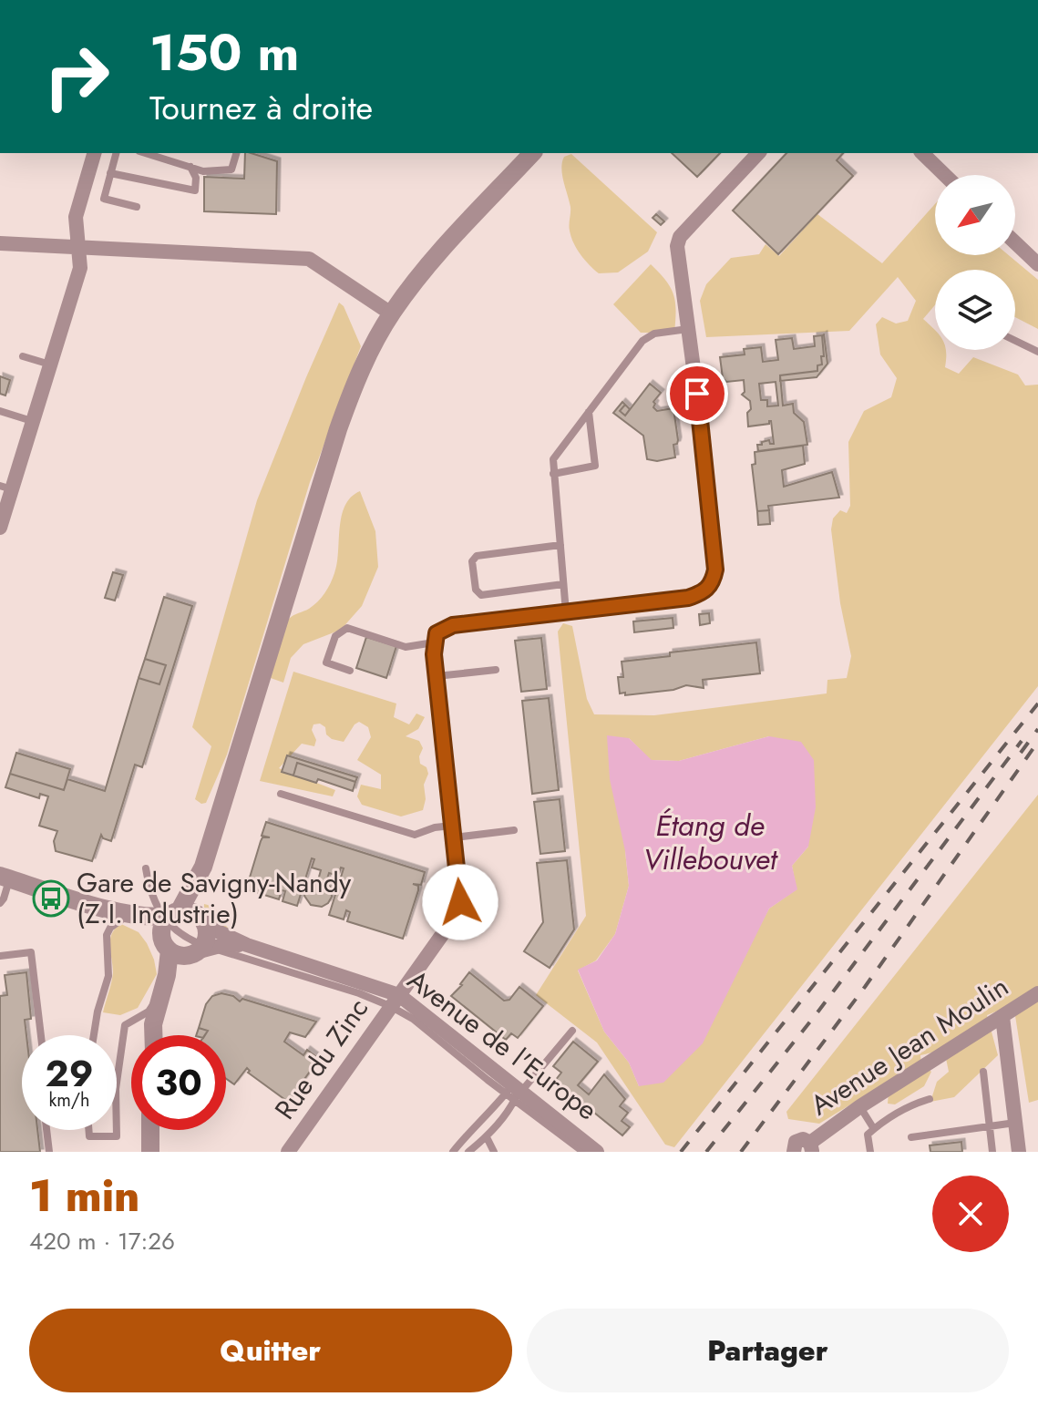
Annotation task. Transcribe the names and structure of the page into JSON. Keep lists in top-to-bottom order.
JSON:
{
  "streets": {
    "street": ["Avenue de l'Europe", "Avenue Jean Moulin", "Rue du Zinc"]
  },
  "crossings": [
    ["Avenue de l'Europe", "Rue du Zinc"]
  ],
  "water": ["Étang de Villebouvet"],
  "places": {
    "bus stop": ["Gare de Savigny-Nandy (Z.I. Industrie)"]
  },
  "north": "bottom left",
  "page": {
    "turn": ["150 m", "Tournez à droite"],
    "speed": "29 km/h",
    "limit": "30",
    "heading": ["1 min", "420 m · 17:26"],
    "buttons": ["Quitter", "Partager"]
  }
}
